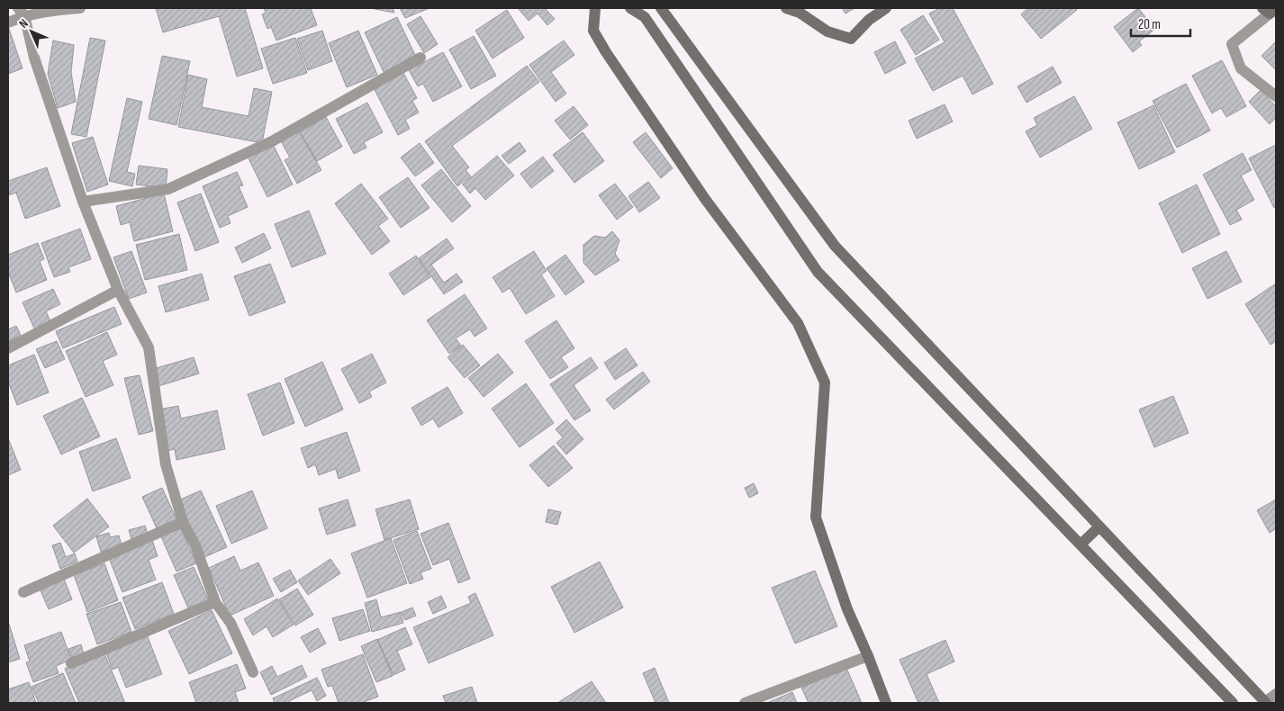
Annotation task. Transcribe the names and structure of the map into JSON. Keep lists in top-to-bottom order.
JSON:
{
  "scale_bar": "20 m",
  "north": "top left"
}
